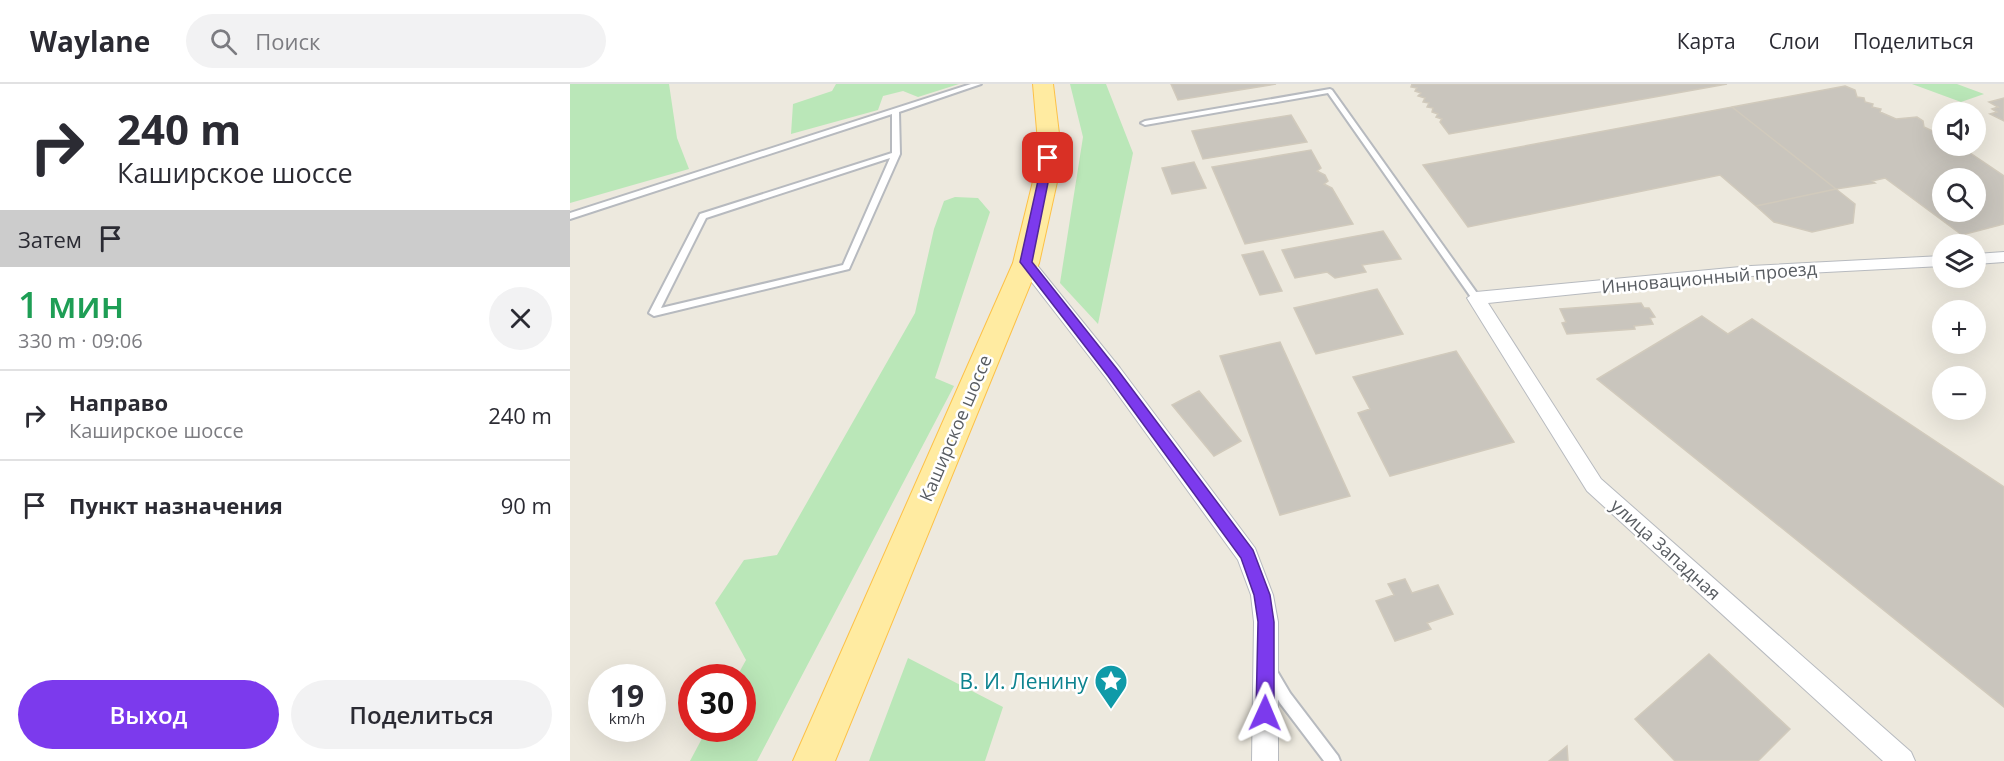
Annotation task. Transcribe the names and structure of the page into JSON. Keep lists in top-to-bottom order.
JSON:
{
  "streets": {
    "main road": ["Каширское шоссе"],
    "street": ["Инновационный проезд", "улица Западная"]
  },
  "crossings": [
    ["Инновационный проезд", "улица Западная"]
  ],
  "places": {
    "place": ["В. И. Ленину"]
  },
  "page": {
    "header": "Waylane",
    "search": "Поиск",
    "nav": ["Карта", "Слои", "Поделиться"],
    "turn": ["240 m", "Каширское шоссе"],
    "map_buttons": ["+", "−"],
    "then": "Затем",
    "heading": ["1 мин", "330 m · 09:06"],
    "list": [
      {
        "name": "Направо",
        "note": "Каширское шоссе",
        "value": "240 m"
      },
      {
        "name": "Пункт назначения",
        "value": "90 m"
      }
    ],
    "speed": "19 km/h",
    "limit": "30",
    "buttons": ["Выход", "Поделиться"]
  }
}
